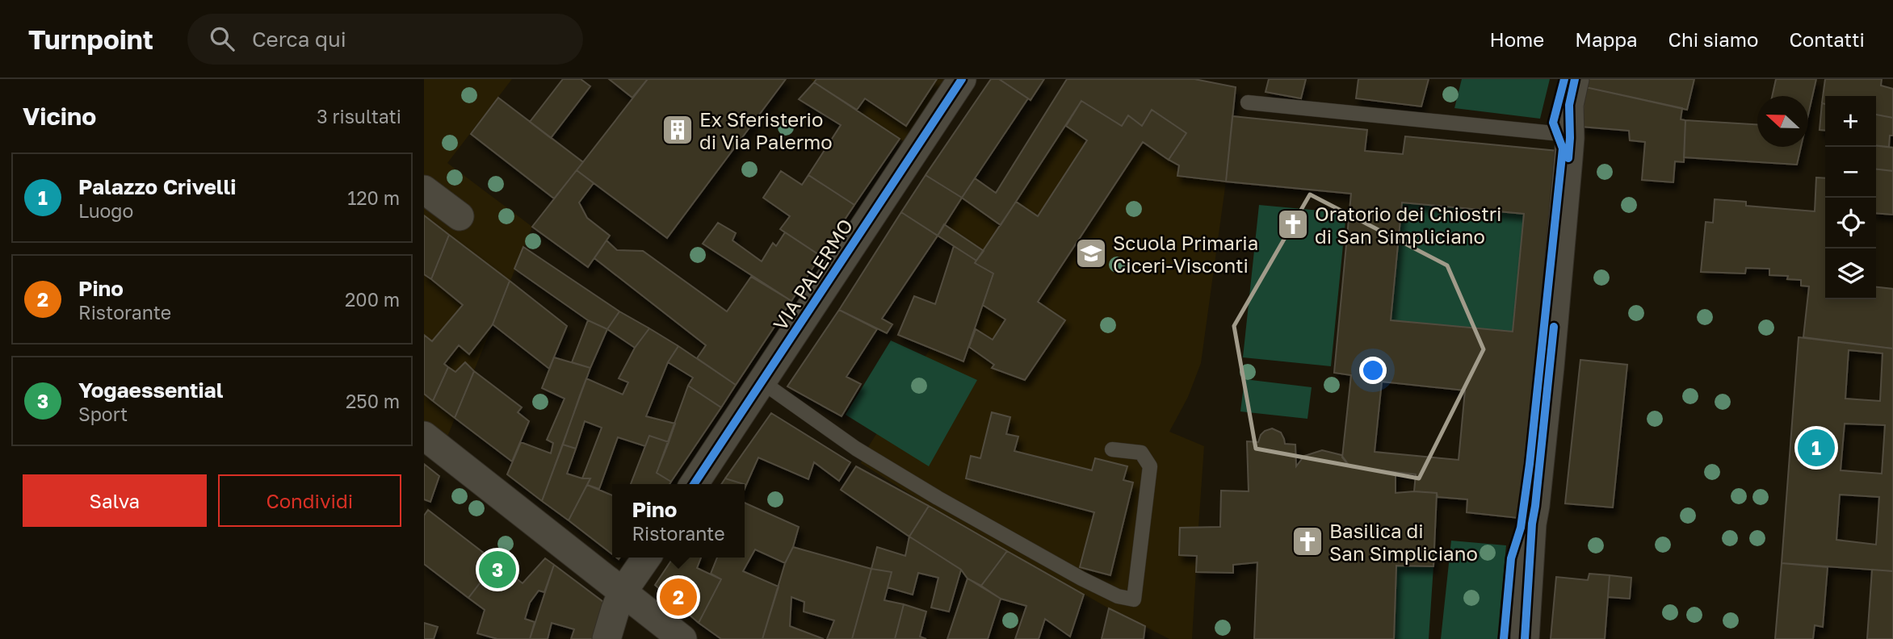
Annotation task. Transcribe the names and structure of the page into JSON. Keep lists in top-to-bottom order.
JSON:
{
  "streets": {
    "street": ["VIA PALERMO"]
  },
  "places": {
    "building": ["Ex Sferisterio di Via Palermo"],
    "church": ["Oratorio dei Chiostri di San Simpliciano", "Basilica di San Simpliciano"],
    "school or university": ["Scuola Primaria Ciceri-Visconti"]
  },
  "north": "left",
  "page": {
    "header": "Turnpoint",
    "search": "Cerca qui",
    "nav": [
      "Home",
      "Mappa",
      "Chi siamo",
      "Contatti"
    ],
    "heading": ["Vicino", "3 risultati"],
    "map_buttons": ["+", "−"],
    "list": [
      {
        "mark": "1",
        "name": "Palazzo Crivelli",
        "note": "Luogo",
        "value": "120 m"
      },
      {
        "mark": "2",
        "name": "Pino",
        "note": "Ristorante",
        "value": "200 m"
      },
      {
        "mark": "3",
        "name": "Yogaessential",
        "note": "Sport",
        "value": "250 m"
      }
    ],
    "pins": ["1", "3", "2"],
    "buttons": ["Salva", "Condividi"],
    "popup": ["Pino", "Ristorante"]
  }
}
